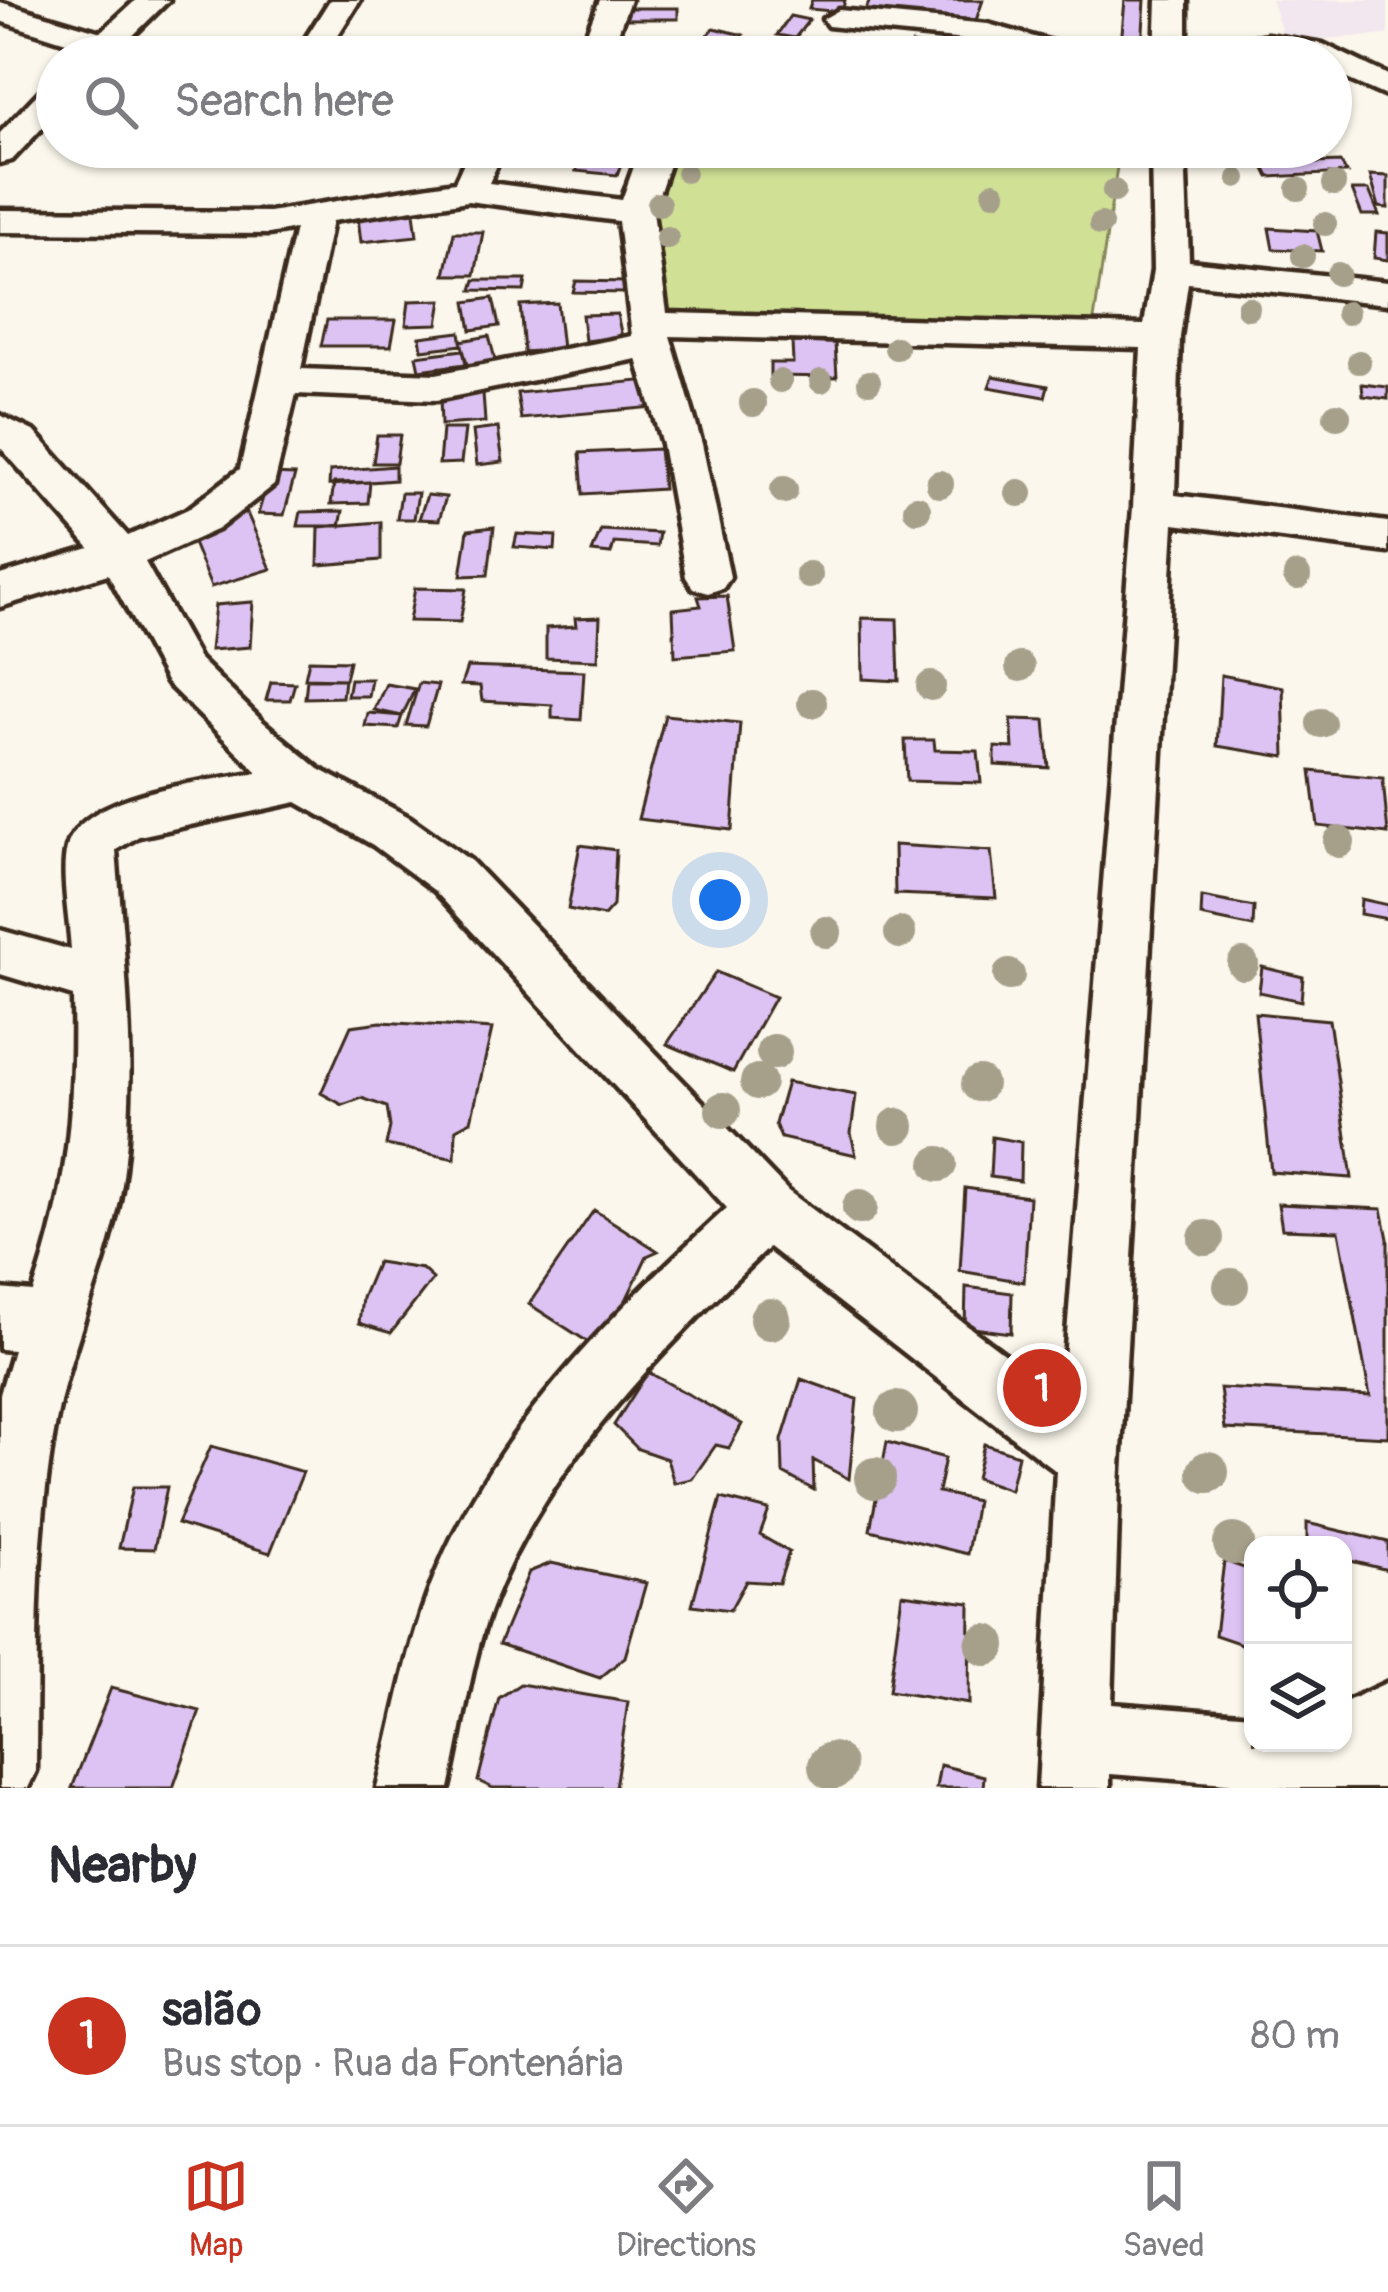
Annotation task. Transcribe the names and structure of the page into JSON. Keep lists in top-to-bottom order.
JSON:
{
  "page": {
    "search": "Search here",
    "pins": "1",
    "heading": "Nearby",
    "list": [
      {
        "mark": "1",
        "name": "salão",
        "note": "Bus stop · Rua da Fontenária",
        "value": "80 m"
      }
    ],
    "nav": ["Map", "Directions", "Saved"]
  }
}
